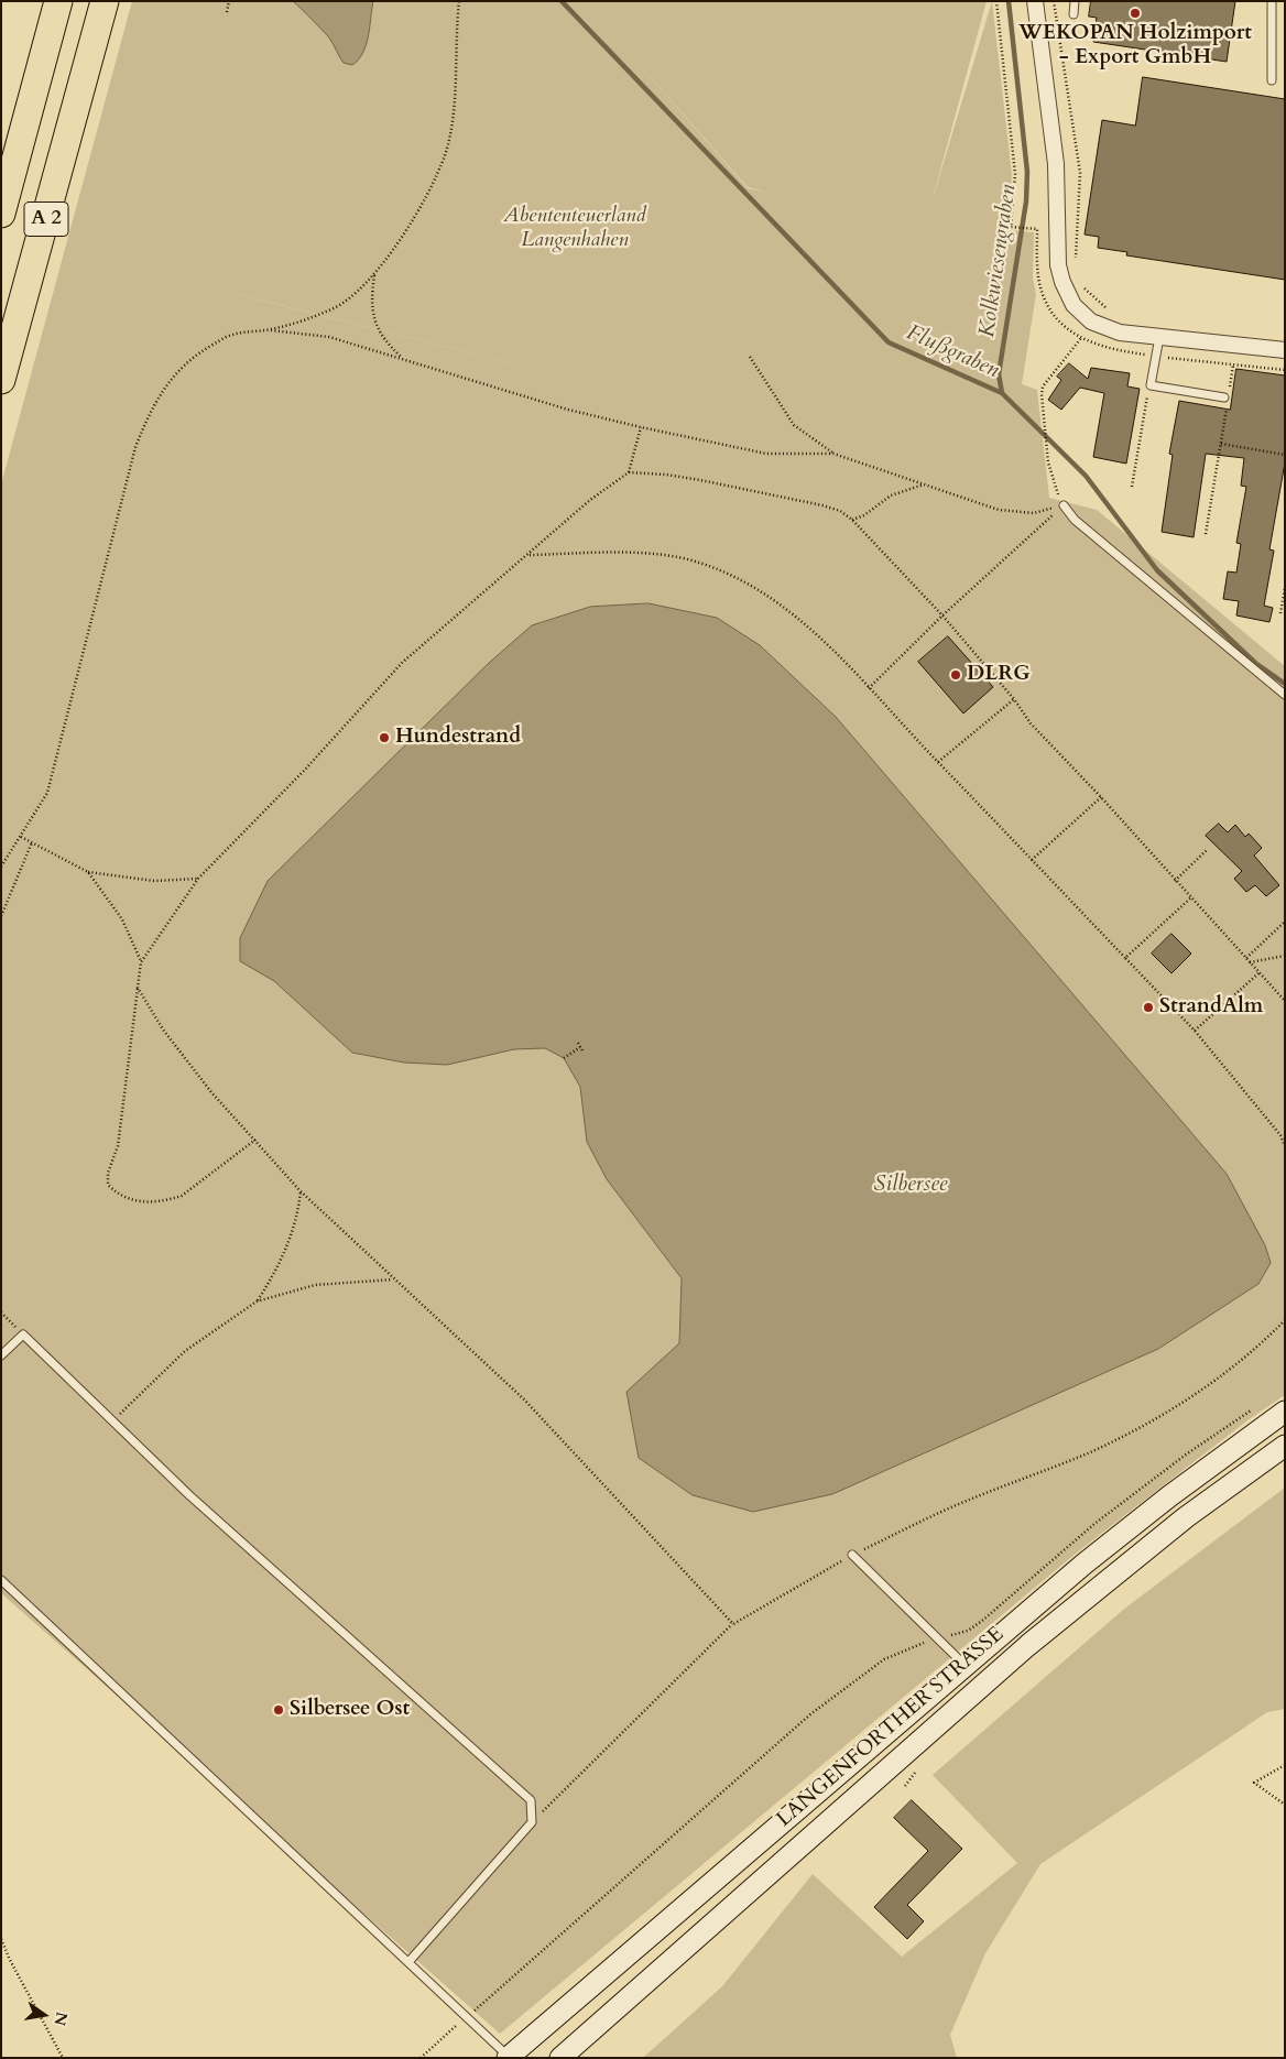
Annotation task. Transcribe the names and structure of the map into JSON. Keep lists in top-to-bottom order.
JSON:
{
  "streets": {
    "highway": ["A 2"],
    "main road": ["LANGENFORTHER STRASSE"]
  },
  "water": ["Kolkwiesengraben", "Flußgraben", "Silbersee"],
  "parks": ["Abententeuerland Langenhahen"],
  "places": [
    "WEKOPAN Holzimport - Export GmbH",
    "DLRG",
    "Hundestrand",
    "StrandAlm",
    "Silbersee Ost"
  ],
  "north": "right"
}
